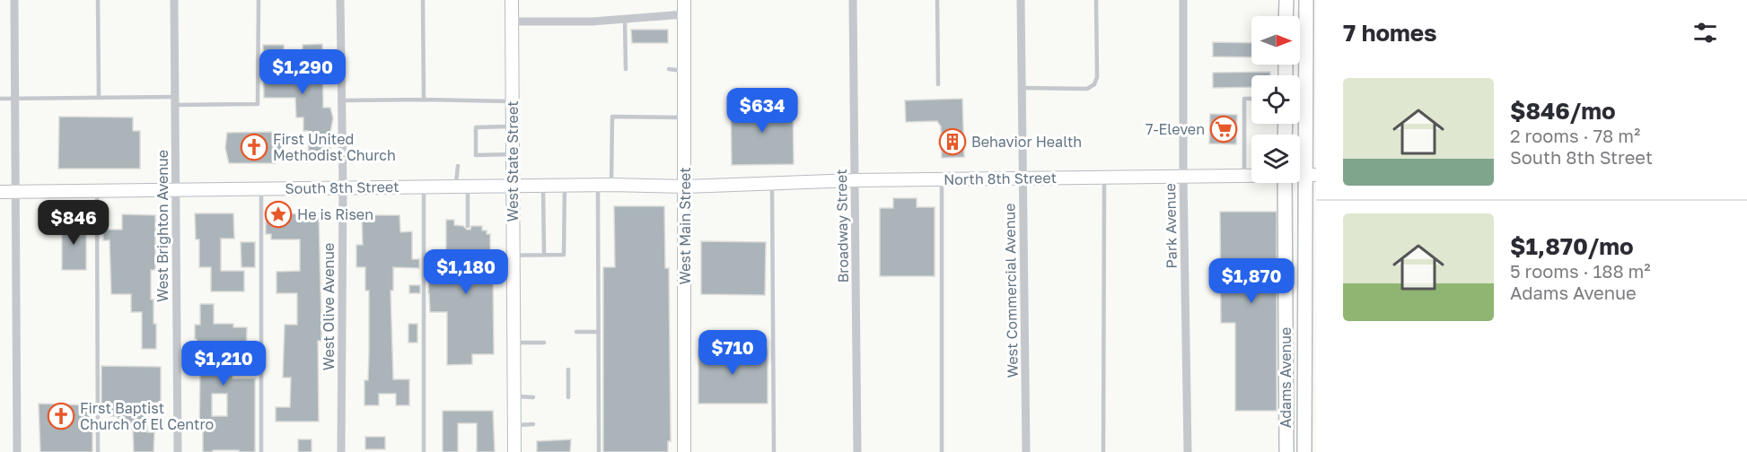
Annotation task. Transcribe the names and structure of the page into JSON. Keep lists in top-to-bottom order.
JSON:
{
  "streets": {
    "main road": ["Adams Avenue"],
    "street": [
      "West State Street",
      "North 8th Street",
      "South 8th Street",
      "West Brighton Avenue",
      "West Main Street",
      "Broadway Street",
      "Park Avenue",
      "West Commercial Avenue",
      "West Olive Avenue"
    ]
  },
  "crossings": [
    ["West State Street", "South 8th Street"],
    ["North 8th Street", "South 8th Street"],
    ["North 8th Street", "West Main Street"],
    ["North 8th Street", "Broadway Street"],
    ["North 8th Street", "Park Avenue"],
    ["North 8th Street", "West Commercial Avenue"],
    ["South 8th Street", "West Brighton Avenue"],
    ["South 8th Street", "West Main Street"],
    ["South 8th Street", "West Olive Avenue"]
  ],
  "places": {
    "supermarket": ["7-Eleven"],
    "building": ["Behavior Health"],
    "church": ["First United Methodist Church", "First Baptist Church of El Centro"],
    "place": ["He is Risen"]
  },
  "north": "right",
  "page": {
    "heading": "7 homes",
    "price": [
      "$1,290",
      "$634",
      "$846",
      "$1,180",
      "$1,870",
      "$710",
      "$1,210"
    ],
    "list": [
      {
        "name": "$846/mo",
        "note": "2 rooms · 78 m² · South 8th Street"
      },
      {
        "name": "$1,870/mo",
        "note": "5 rooms · 188 m² · Adams Avenue"
      }
    ]
  }
}
